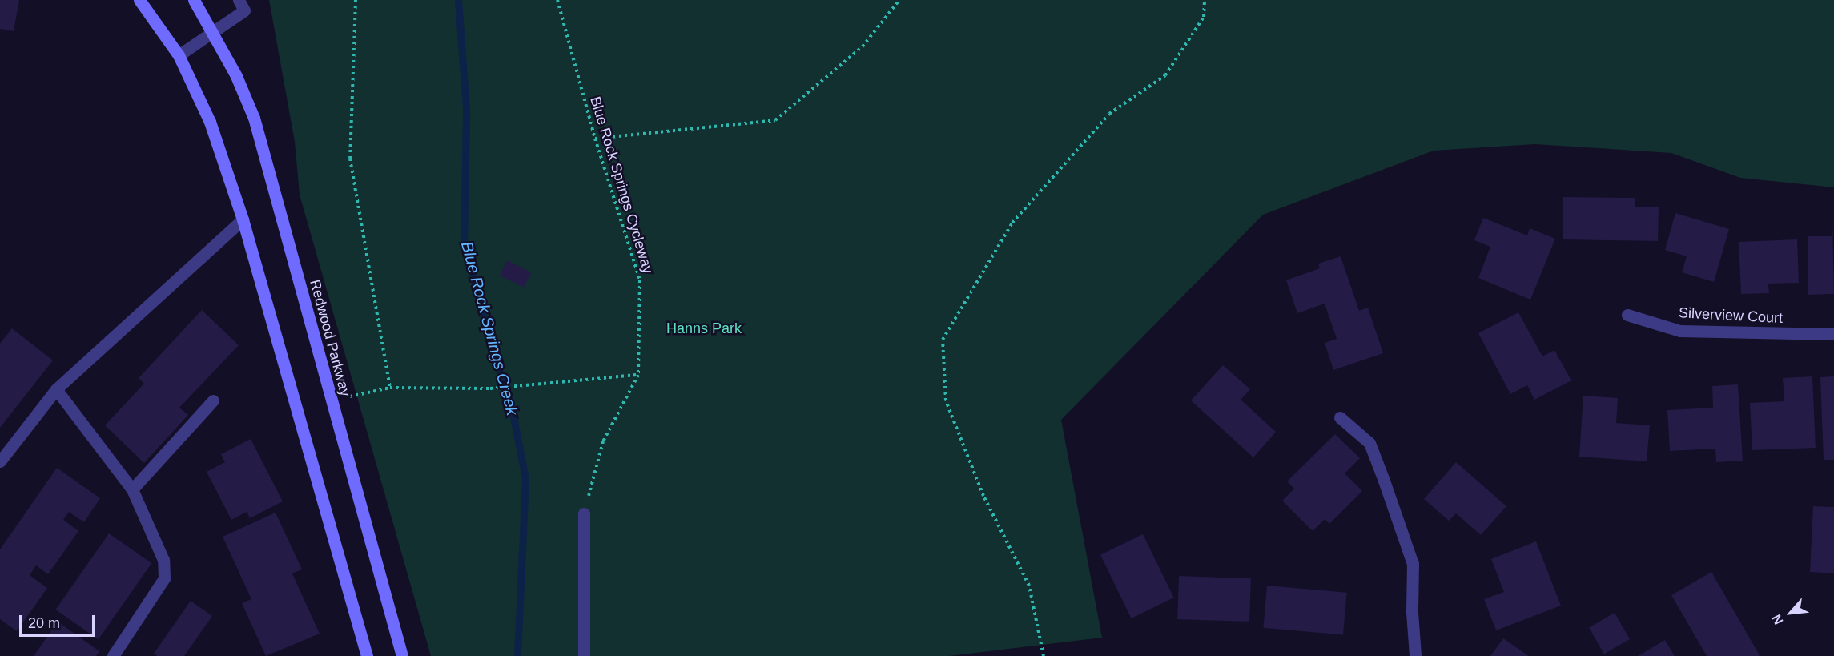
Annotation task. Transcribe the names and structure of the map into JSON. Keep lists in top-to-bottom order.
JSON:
{
  "streets": {
    "main road": ["Redwood Parkway"],
    "street": ["Silverview Court"],
    "path": ["Blue Rock Springs Cycleway"]
  },
  "water": ["Blue Rock Springs Creek"],
  "parks": ["Hanns Park"],
  "scale_bar": "20 m",
  "north": "bottom left"
}
